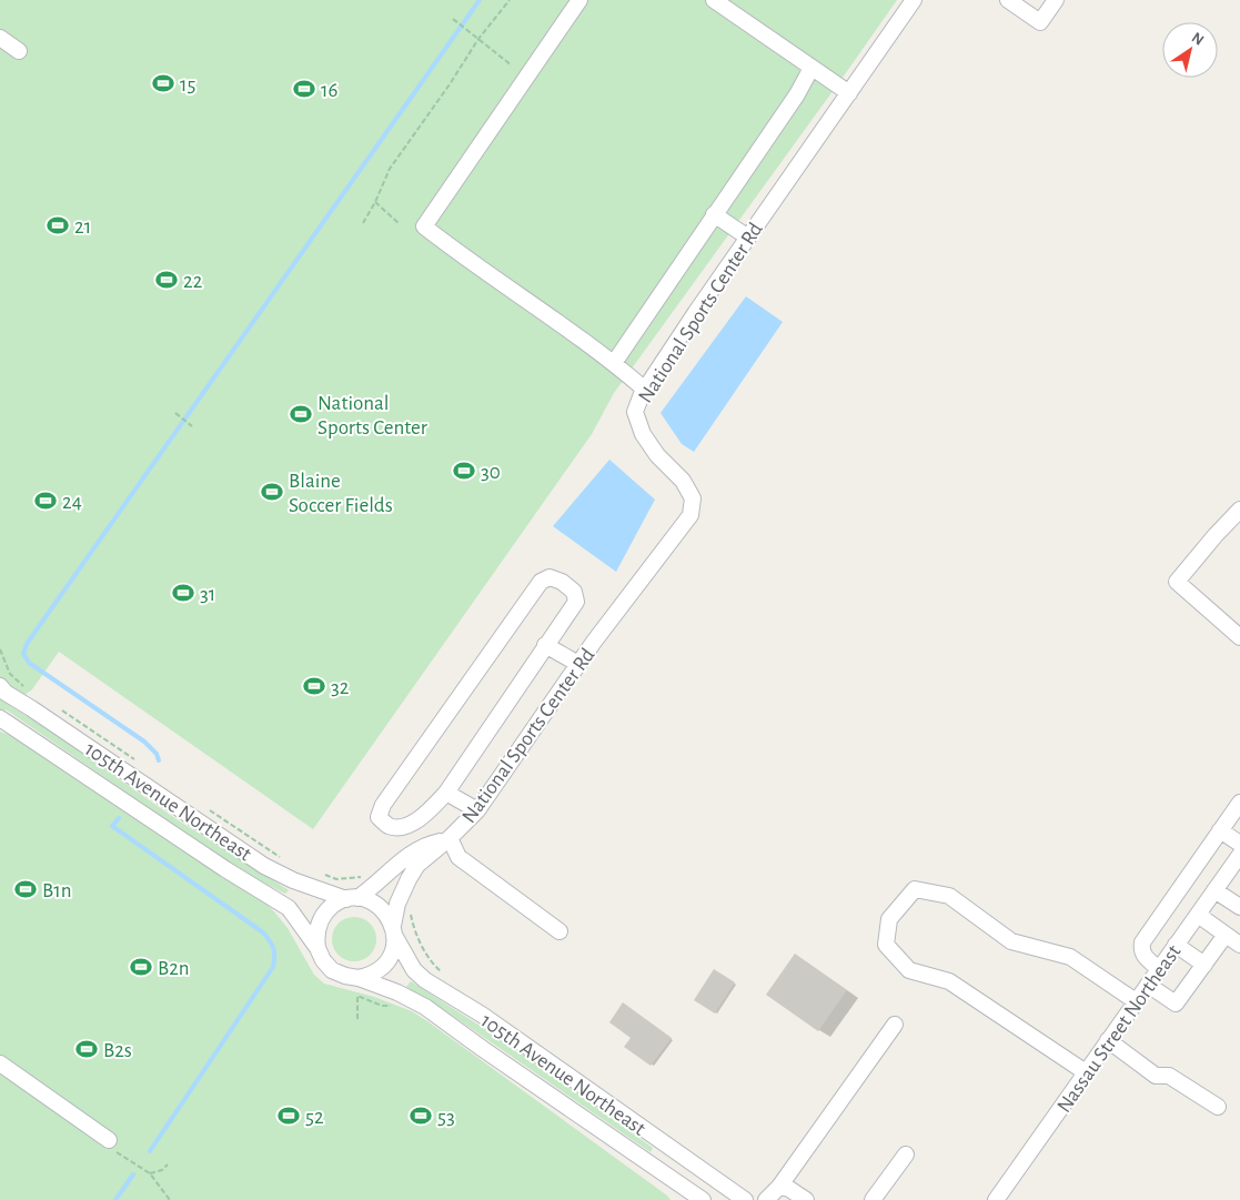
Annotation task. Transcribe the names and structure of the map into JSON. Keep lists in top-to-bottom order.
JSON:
{
  "streets": {
    "street": ["National Sports Center Rd", "105th Avenue Northeast", "Nassau Street Northeast"]
  },
  "crossings": [
    ["National Sports Center Rd", "105th Avenue Northeast"]
  ],
  "places": {
    "sports": [
      "15",
      "16",
      "21",
      "22",
      "National Sports Center",
      "30",
      "Blaine Soccer Fields",
      "24",
      "31",
      "32",
      "B1n",
      "B2n",
      "B2s",
      "52",
      "53"
    ]
  },
  "north": "top right"
}
